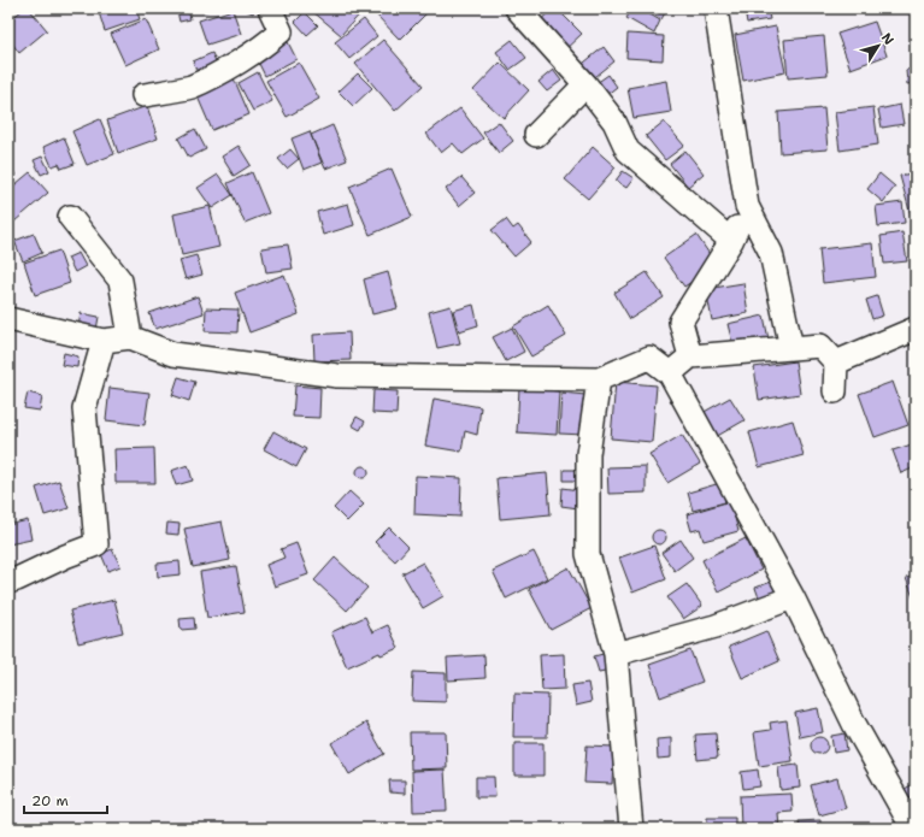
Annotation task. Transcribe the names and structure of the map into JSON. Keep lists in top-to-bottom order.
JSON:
{
  "scale_bar": "20 m",
  "north": "top right"
}
